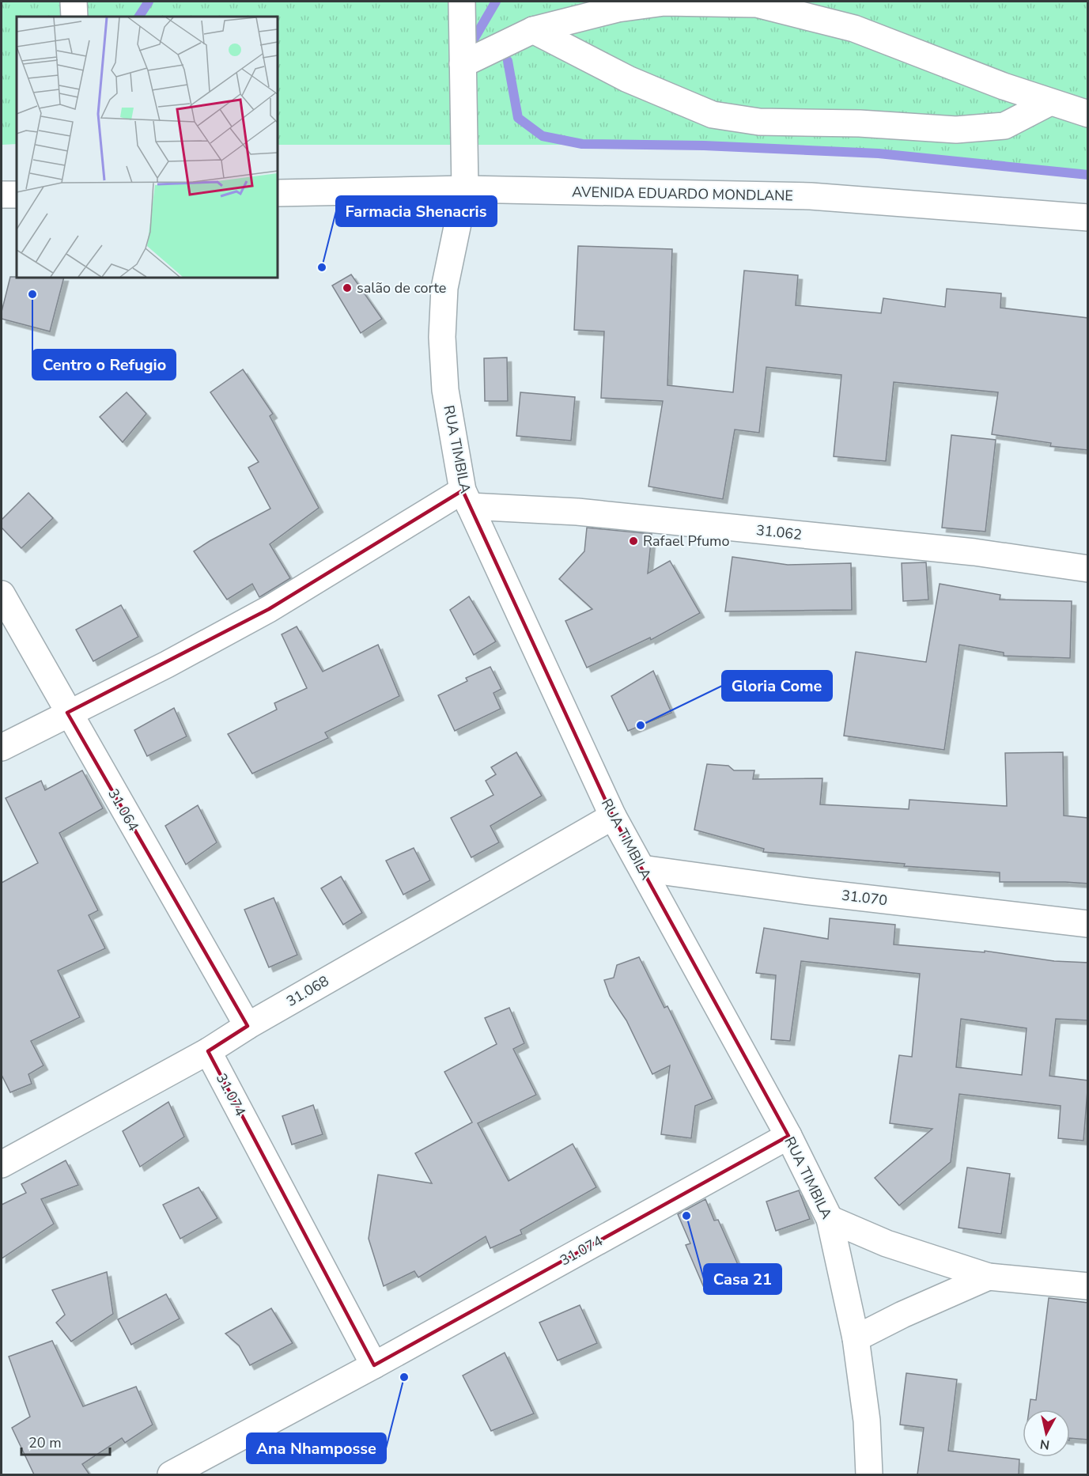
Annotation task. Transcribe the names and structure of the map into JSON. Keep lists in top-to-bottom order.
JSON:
{
  "streets": {
    "street": [
      "AVENIDA EDUARDO MONDLANE",
      "RUA TIMBILA",
      "31.062",
      "31.064",
      "31.070",
      "31.068",
      "31.074"
    ]
  },
  "crossings": [
    ["AVENIDA EDUARDO MONDLANE", "RUA TIMBILA"],
    ["RUA TIMBILA", "31.062"],
    ["RUA TIMBILA", "31.070"],
    ["RUA TIMBILA", "31.068"],
    ["RUA TIMBILA", "31.074"],
    ["31.064", "31.068"],
    ["31.068", "31.074"]
  ],
  "places": [
    "Farmacia Shenacris",
    "salão de corte",
    "Centro o Refugio",
    "Rafael Pfumo",
    "Gloria Come",
    "Casa 21",
    "Ana Nhamposse"
  ],
  "scale_bar": "20 m",
  "north": "bottom"
}
